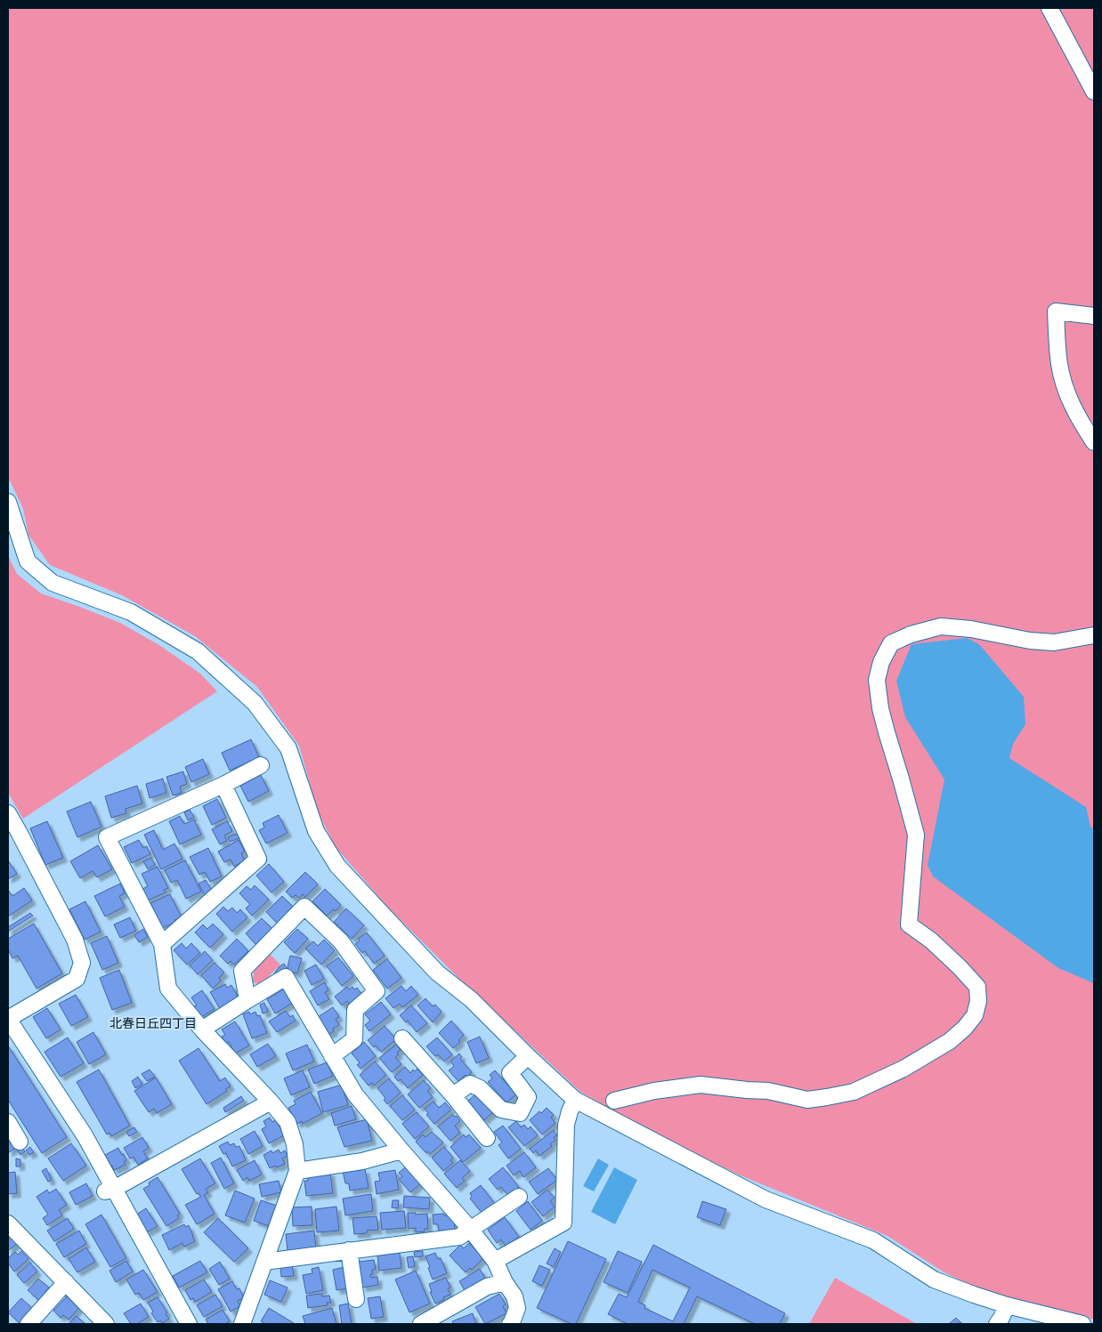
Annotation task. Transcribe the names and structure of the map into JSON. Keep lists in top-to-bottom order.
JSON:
{
  "districts": ["北春日丘四丁目"]
}
